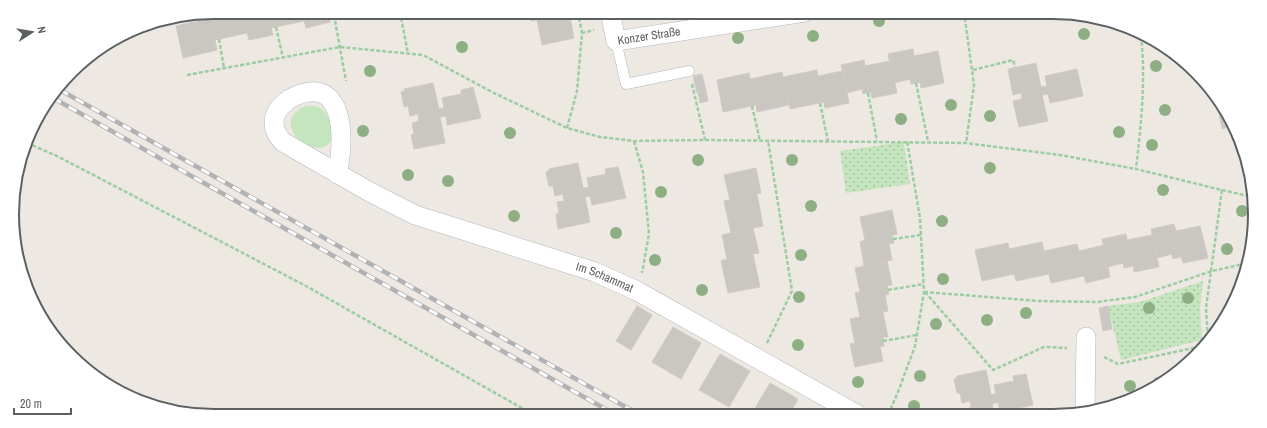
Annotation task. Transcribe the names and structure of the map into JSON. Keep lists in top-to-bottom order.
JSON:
{
  "streets": {
    "street": ["Konzer Straße", "Im Schammat"]
  },
  "scale_bar": "20 m",
  "north": "right"
}
